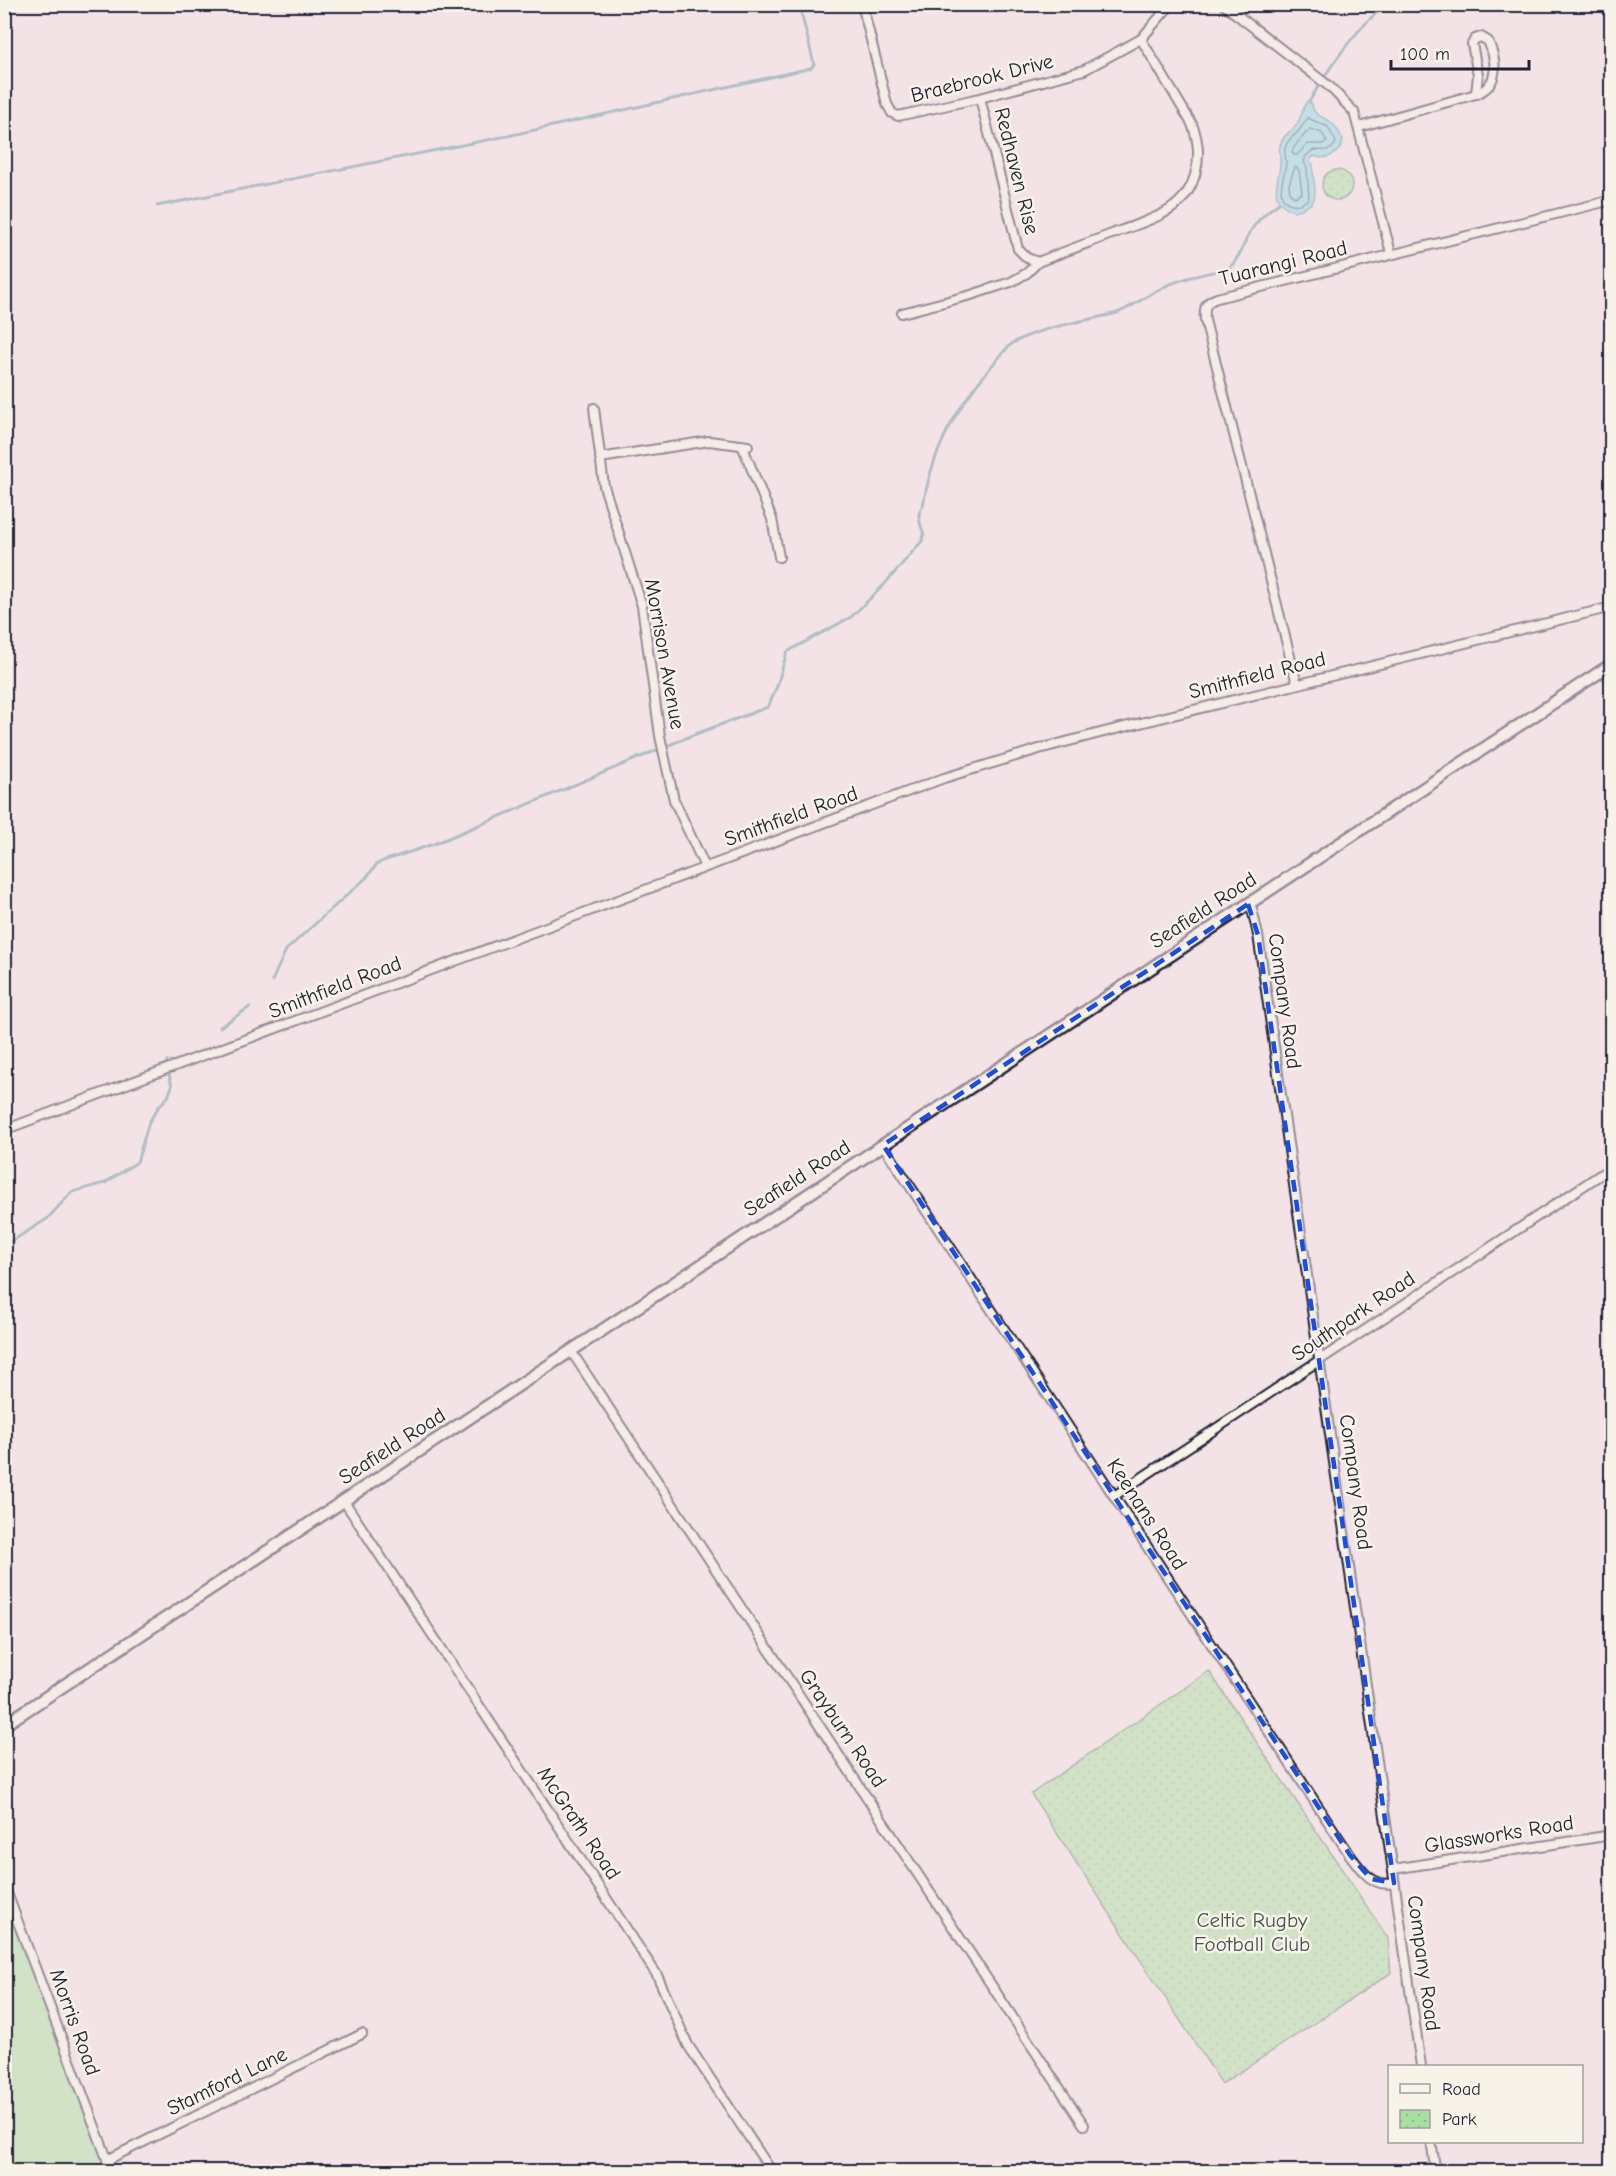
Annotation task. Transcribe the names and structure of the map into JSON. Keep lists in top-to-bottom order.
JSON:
{
  "streets": {
    "street": [
      "Braebrook Drive",
      "Redhaven Rise",
      "Tuarangi Road",
      "Morrison Avenue",
      "Smithfield Road",
      "Seafield Road",
      "Company Road",
      "Southpark Road",
      "Keenans Road",
      "Grayburn Road",
      "McGrath Road",
      "Glassworks Road",
      "Morris Road",
      "Stamford Lane"
    ]
  },
  "crossings": [
    ["Braebrook Drive", "Redhaven Rise"],
    ["Tuarangi Road", "Smithfield Road"],
    ["Morrison Avenue", "Smithfield Road"],
    ["Seafield Road", "Company Road"],
    ["Seafield Road", "Keenans Road"],
    ["Seafield Road", "Grayburn Road"],
    ["Seafield Road", "McGrath Road"],
    ["Company Road", "Southpark Road"],
    ["Company Road", "Keenans Road"],
    ["Company Road", "Glassworks Road"],
    ["Southpark Road", "Keenans Road"],
    ["Morris Road", "Stamford Lane"]
  ],
  "parks": ["Celtic Rugby Football Club"],
  "legend": ["Road", "Park"],
  "scale_bar": "100 m"
}
